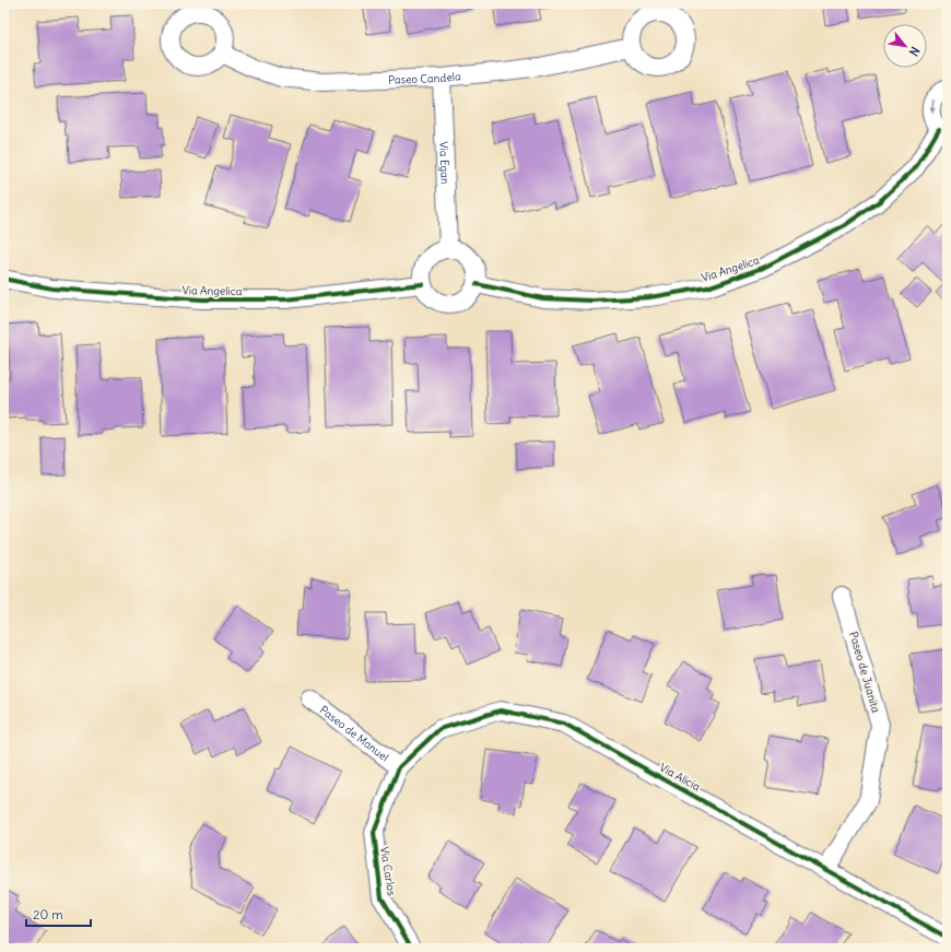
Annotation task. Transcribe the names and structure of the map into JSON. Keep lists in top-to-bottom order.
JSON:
{
  "streets": {
    "street": [
      "Paseo Candela",
      "Via Egan",
      "Via Angelica",
      "Paseo de Juanita",
      "Paseo de Manuel",
      "Via Alicia",
      "Via Carlos"
    ]
  },
  "crossings": [
    ["Paseo Candela", "Via Egan"],
    ["Via Egan", "Via Angelica"],
    ["Paseo de Juanita", "Via Alicia"],
    ["Paseo de Manuel", "Via Alicia"],
    ["Paseo de Manuel", "Via Carlos"],
    ["Via Alicia", "Via Carlos"]
  ],
  "scale_bar": "20 m",
  "north": "bottom right"
}
